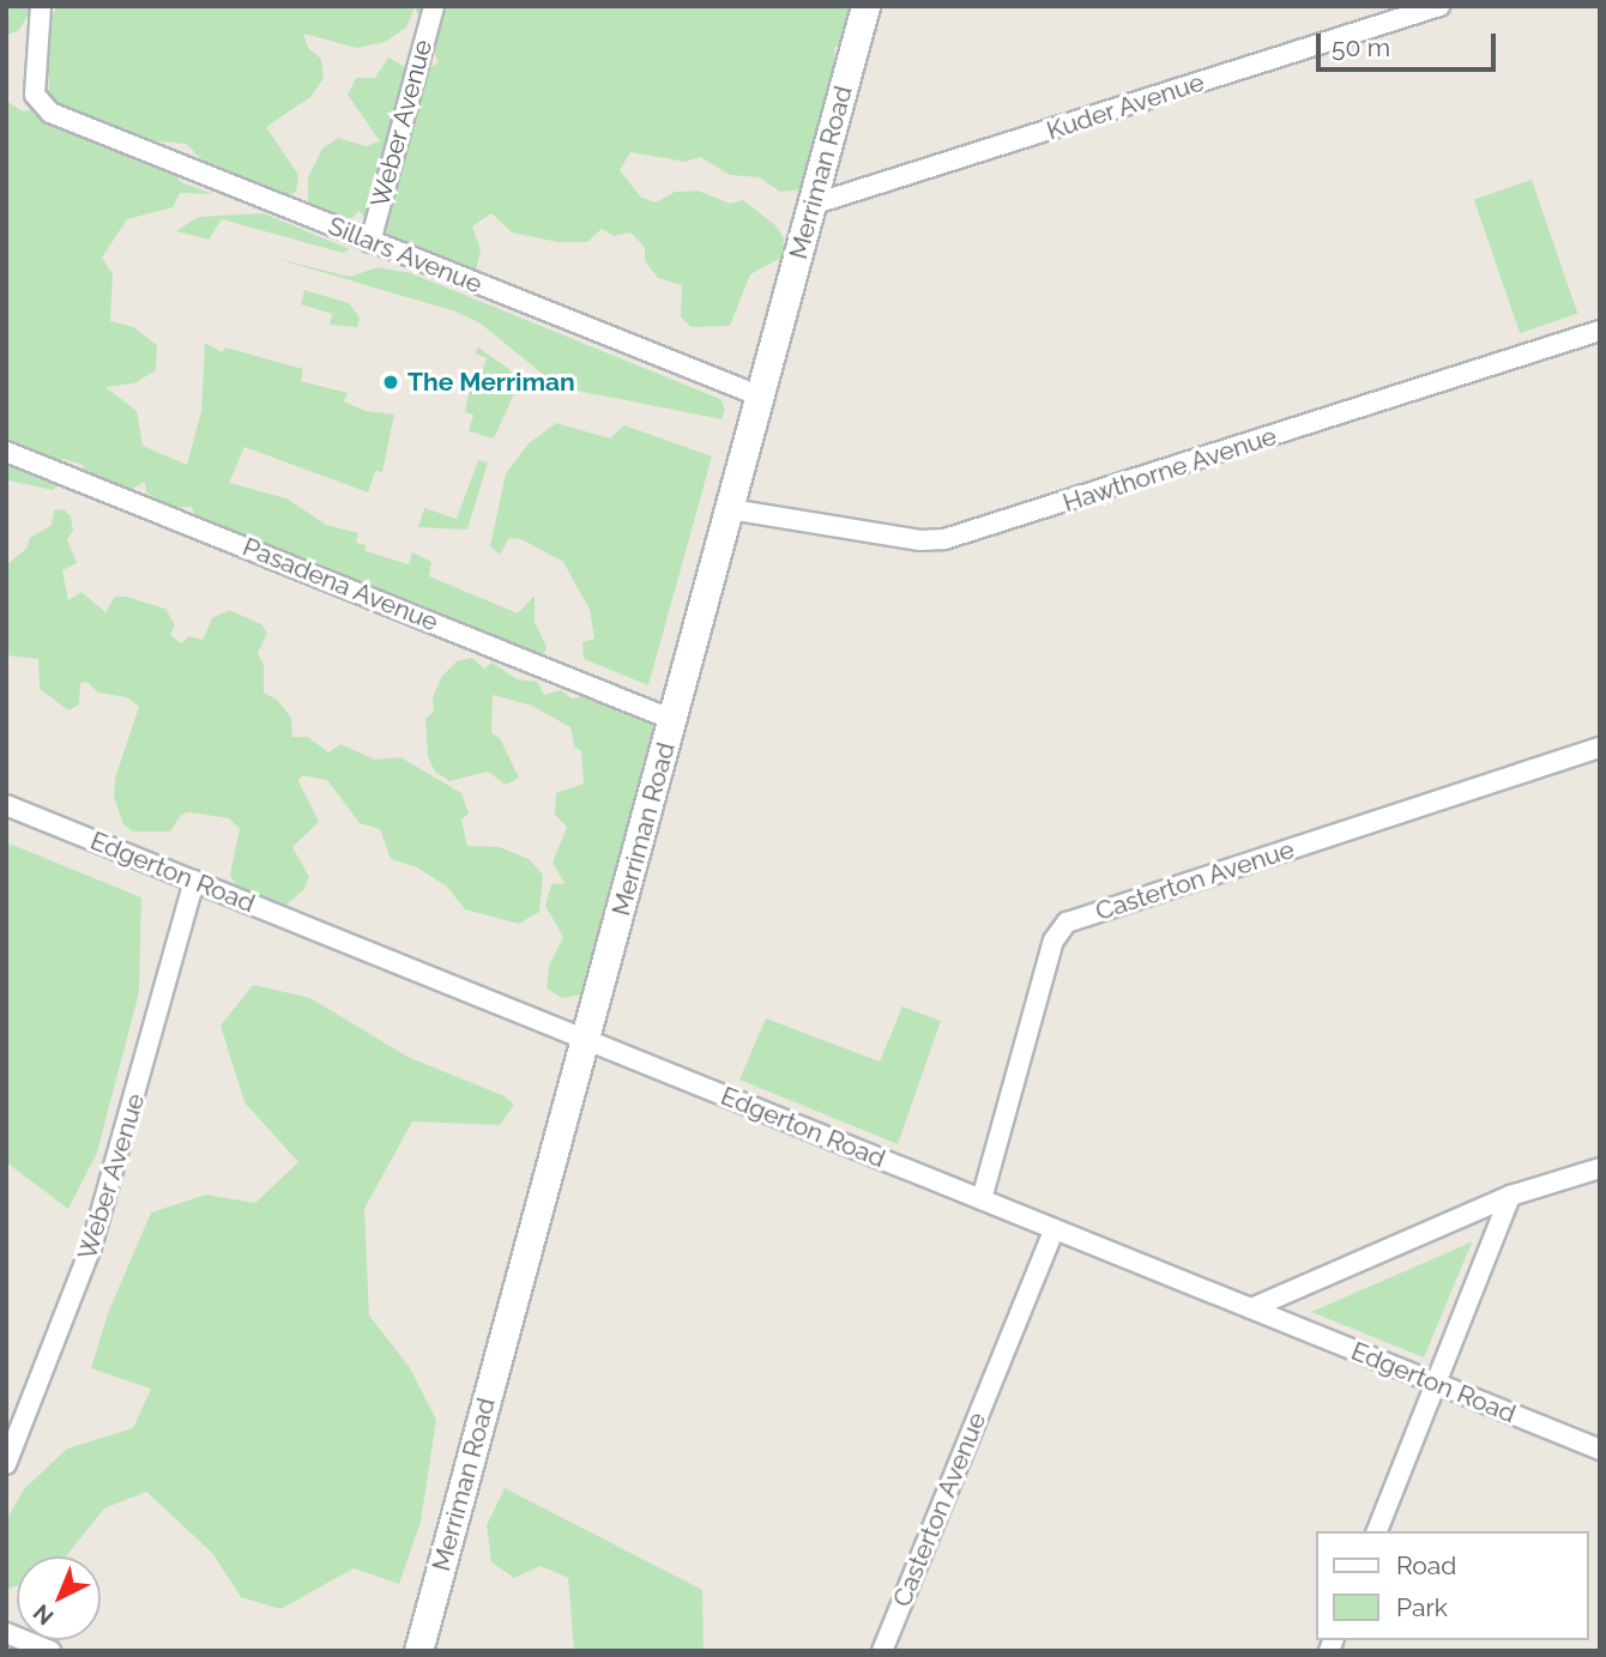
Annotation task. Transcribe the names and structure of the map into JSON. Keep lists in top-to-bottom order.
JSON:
{
  "streets": {
    "main road": ["Merriman Road"],
    "street": [
      "Kuder Avenue",
      "Weber Avenue",
      "Sillars Avenue",
      "Hawthorne Avenue",
      "Pasadena Avenue",
      "Edgerton Road",
      "Casterton Avenue"
    ]
  },
  "crossings": [
    ["Kuder Avenue", "Merriman Road"],
    ["Weber Avenue", "Sillars Avenue"],
    ["Weber Avenue", "Edgerton Road"],
    ["Merriman Road", "Sillars Avenue"],
    ["Merriman Road", "Hawthorne Avenue"],
    ["Merriman Road", "Pasadena Avenue"],
    ["Merriman Road", "Edgerton Road"],
    ["Edgerton Road", "Casterton Avenue"]
  ],
  "places": ["The Merriman"],
  "legend": ["Road", "Park"],
  "scale_bar": "50 m",
  "north": "bottom left"
}
